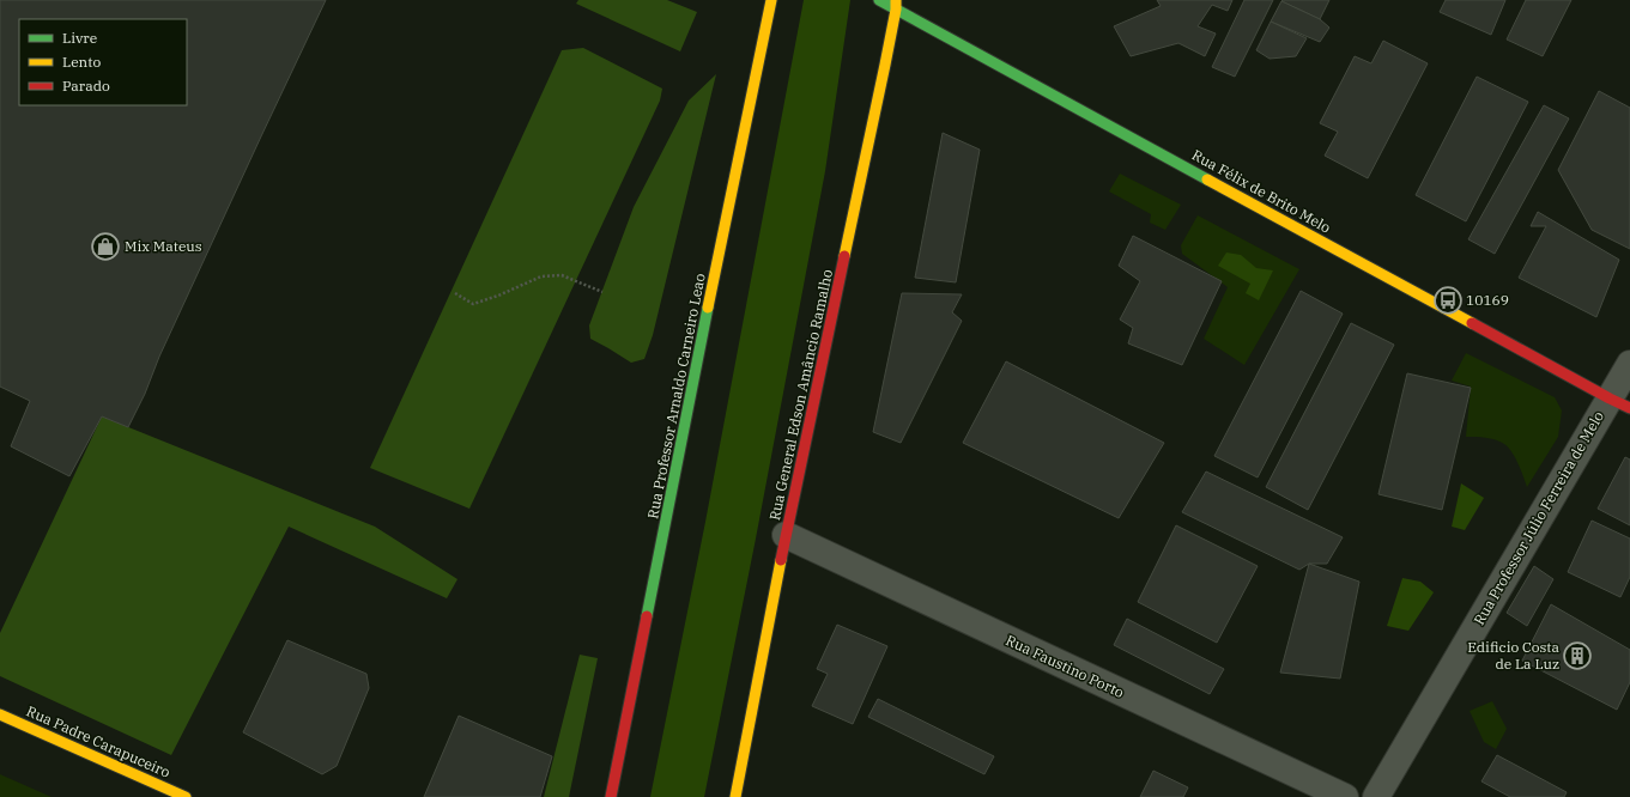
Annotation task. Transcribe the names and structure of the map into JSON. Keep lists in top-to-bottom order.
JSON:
{
  "streets": {
    "main road": [
      "Rua Félix de Brito Melo",
      "Rua General Edson Amâncio Ramalho",
      "Rua Professor Arnaldo Carneiro Leao",
      "Rua Padre Carapuceiro"
    ],
    "street": ["Rua Professor Júlio Ferreira de Melo", "Rua Faustino Porto"]
  },
  "crossings": [
    ["Rua Félix de Brito Melo", "Rua General Edson Amâncio Ramalho"],
    ["Rua Félix de Brito Melo", "Rua Professor Júlio Ferreira de Melo"],
    ["Rua General Edson Amâncio Ramalho", "Rua Faustino Porto"]
  ],
  "places": {
    "shop": ["Mix Mateus"],
    "bus stop": ["10169"],
    "building": ["Edificio Costa de La Luz"]
  },
  "legend": ["Livre", "Lento", "Parado"]
}
